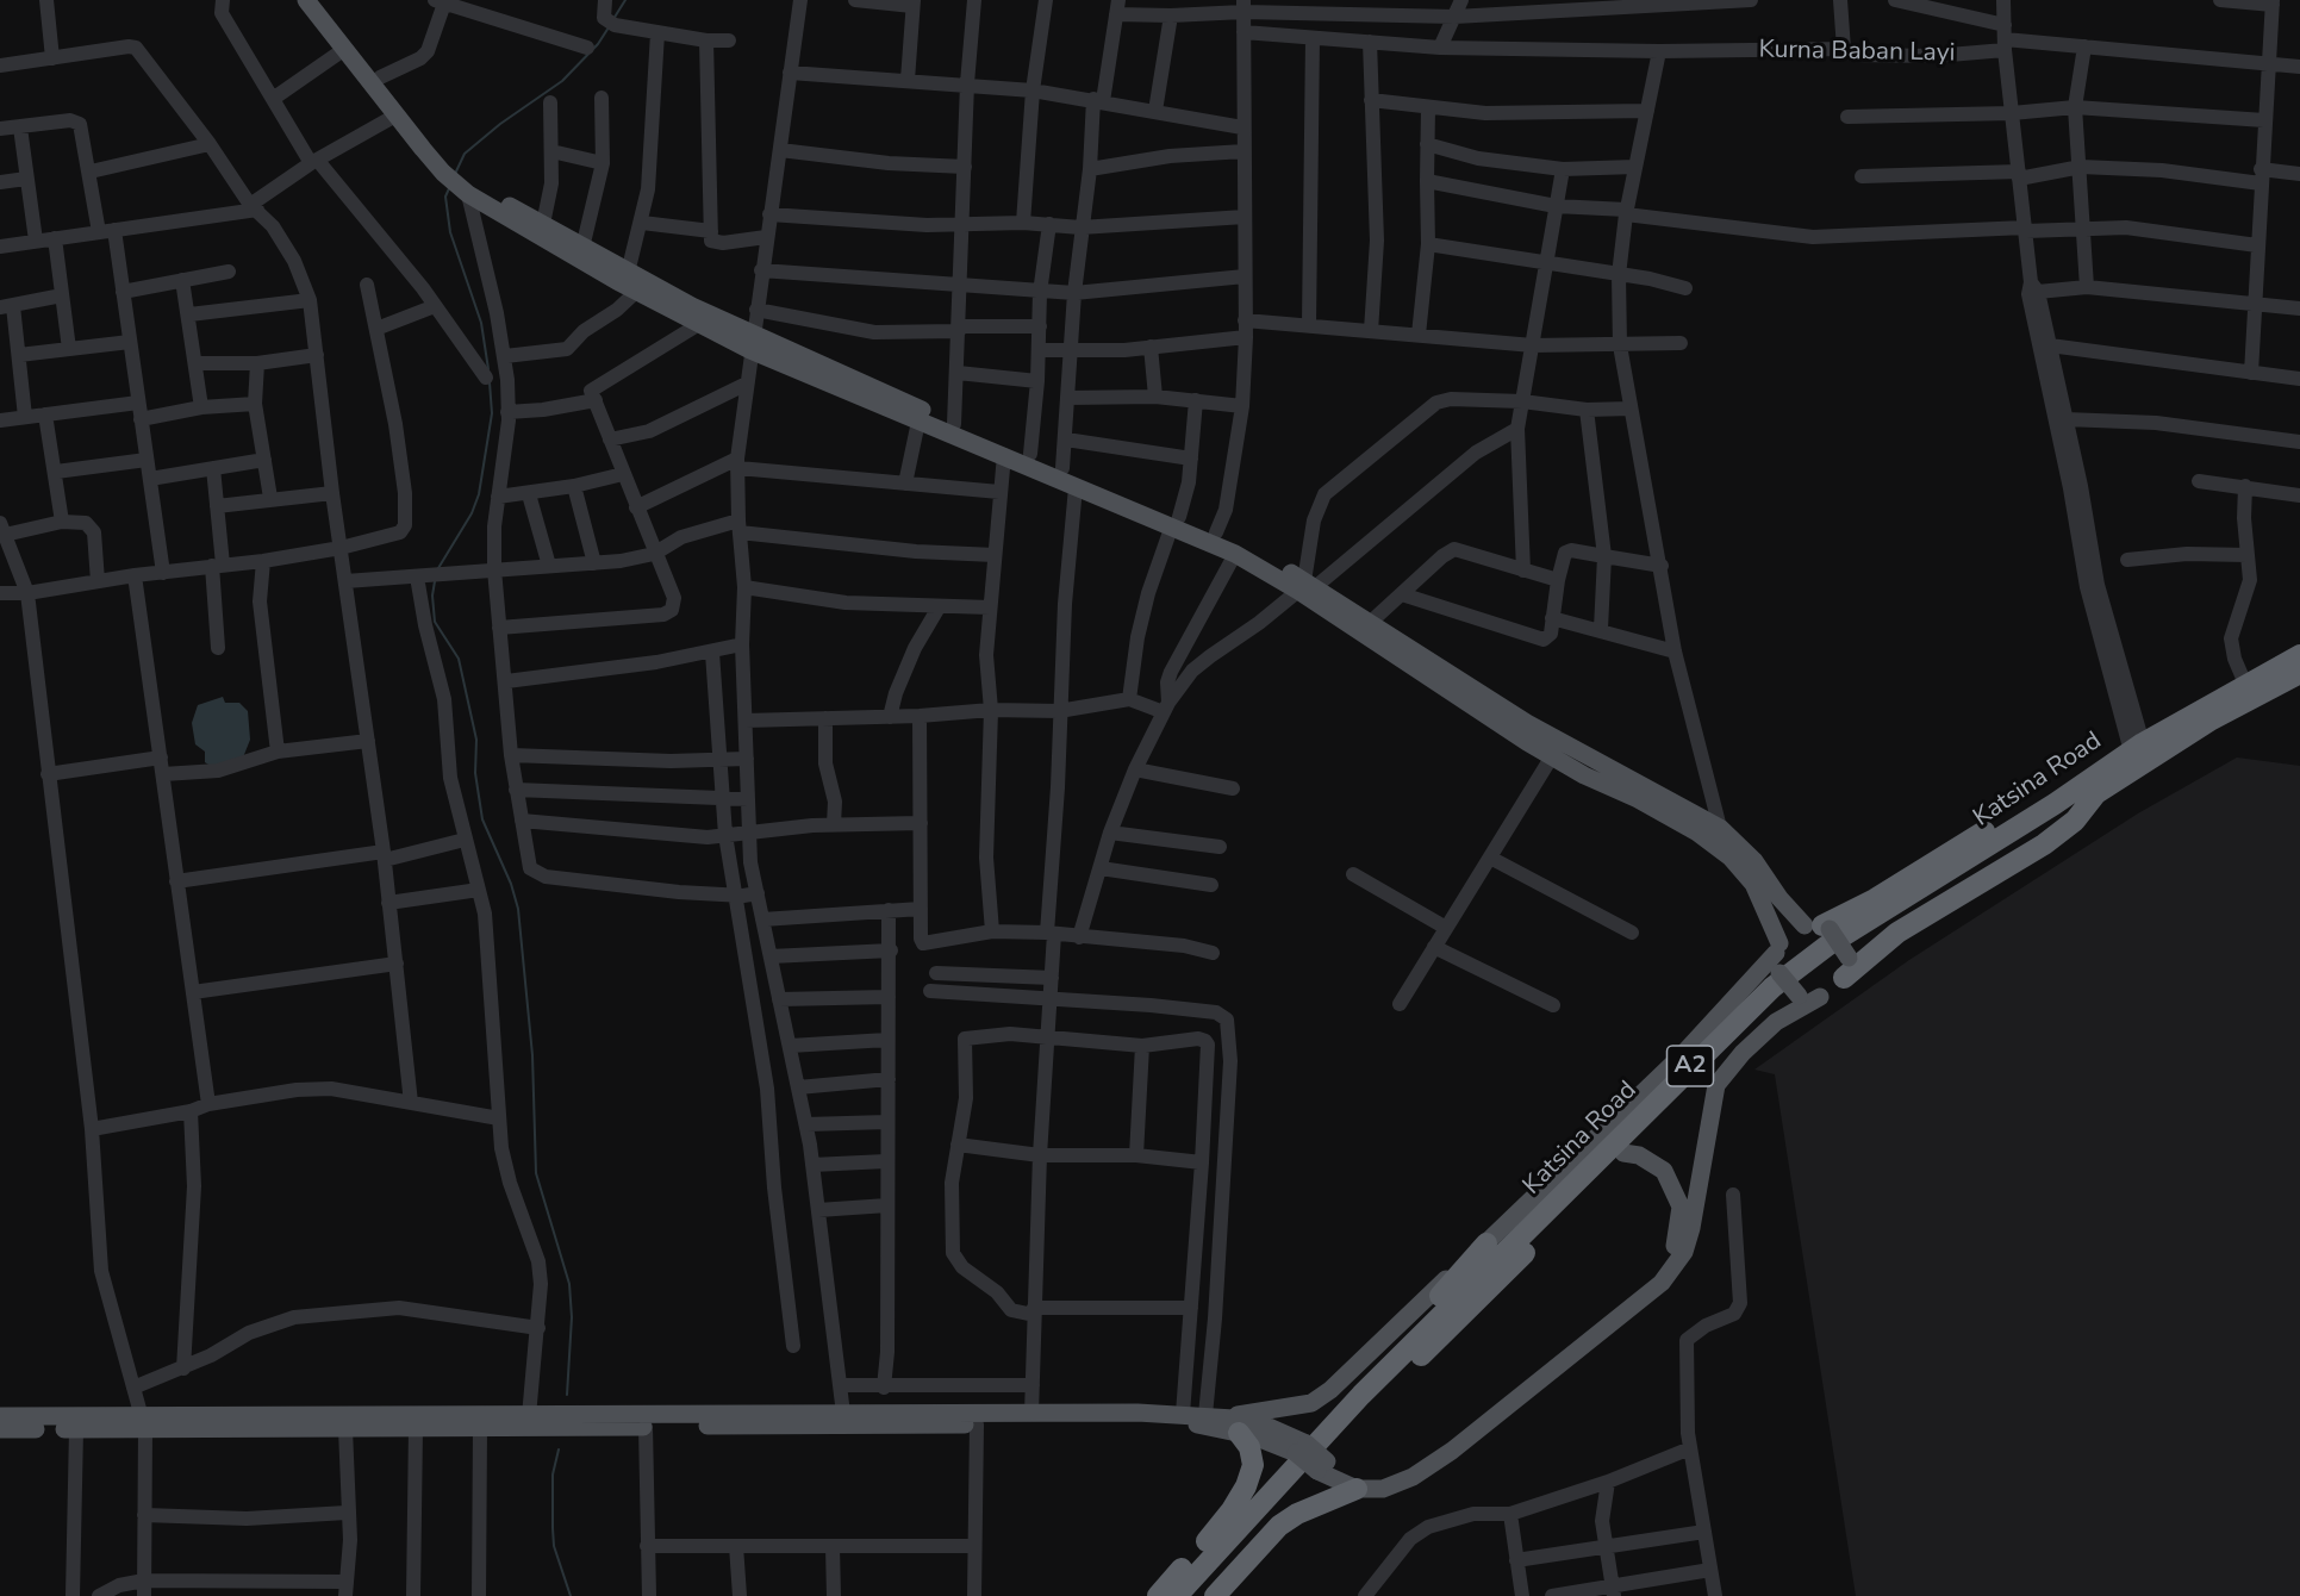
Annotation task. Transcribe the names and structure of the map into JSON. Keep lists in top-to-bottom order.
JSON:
{
  "streets": {
    "highway": ["Katsina Road", "A2"],
    "street": ["Kurna Baban Layi"]
  }
}
